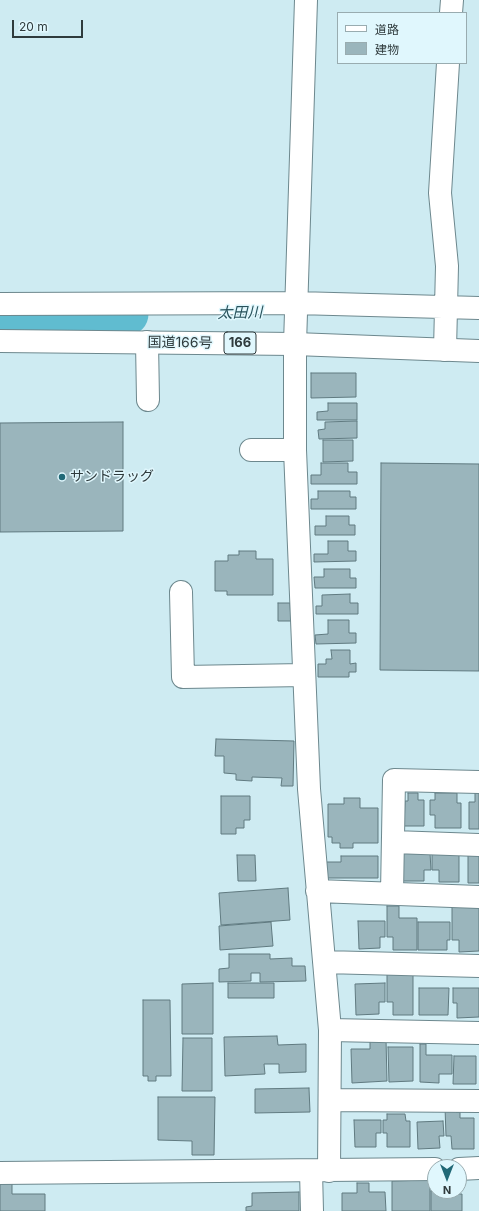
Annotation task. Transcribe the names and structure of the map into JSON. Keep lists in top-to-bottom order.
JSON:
{
  "streets": {
    "main road": ["国道166号", "166"]
  },
  "water": ["太田川"],
  "places": ["サンドラッグ"],
  "legend": ["道路", "建物"],
  "scale_bar": "20 m",
  "north": "bottom"
}
